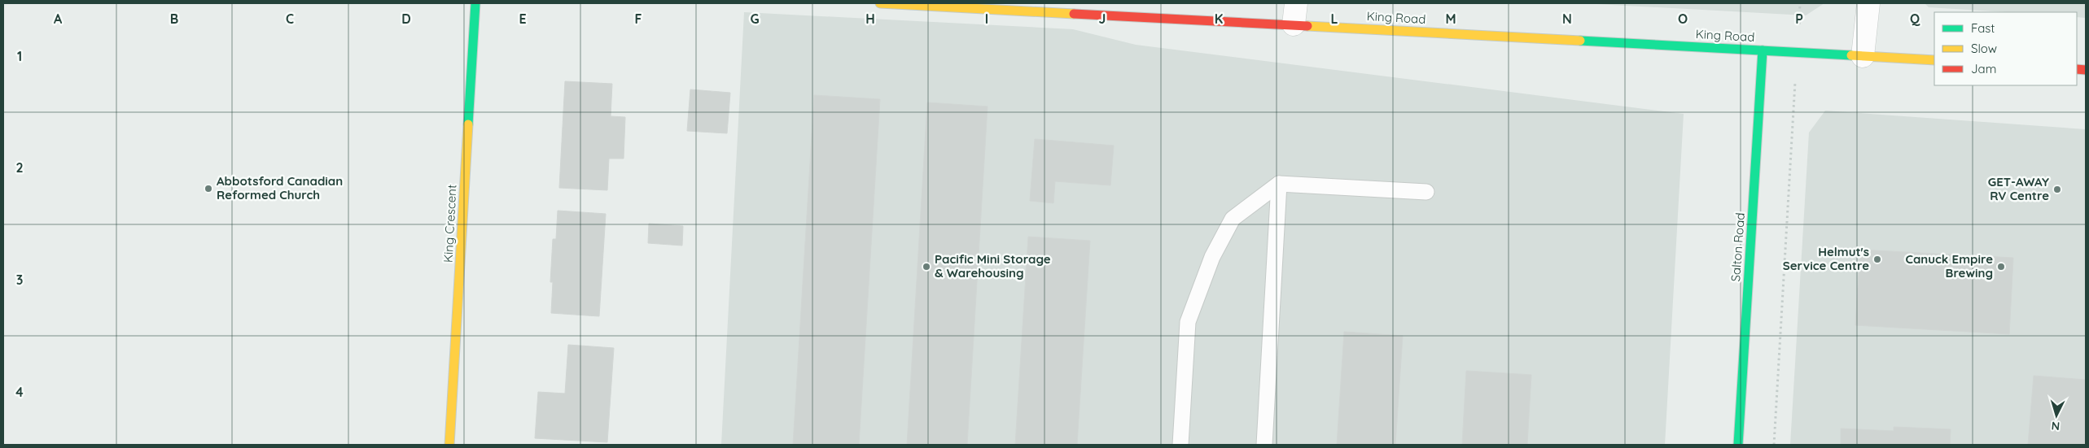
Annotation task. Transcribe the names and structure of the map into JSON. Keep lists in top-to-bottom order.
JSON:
{
  "streets": {
    "street": ["King Road", "King Crescent", "Salton Road"]
  },
  "crossings": [
    ["King Road", "Salton Road"]
  ],
  "places": [
    "Abbotsford Canadian Reformed Church",
    "GET-AWAY RV Centre",
    "Helmut's Service Centre",
    "Pacific Mini Storage & Warehousing",
    "Canuck Empire Brewing"
  ],
  "legend": ["Fast", "Slow", "Jam"],
  "north": "bottom",
  "grid": {
    "columns": [
      "A",
      "B",
      "C",
      "D",
      "E",
      "F",
      "G",
      "H",
      "I",
      "J",
      "K",
      "L",
      "M",
      "N",
      "O",
      "P",
      "Q"
    ],
    "rows": [
      "1",
      "2",
      "3",
      "4"
    ]
  }
}
